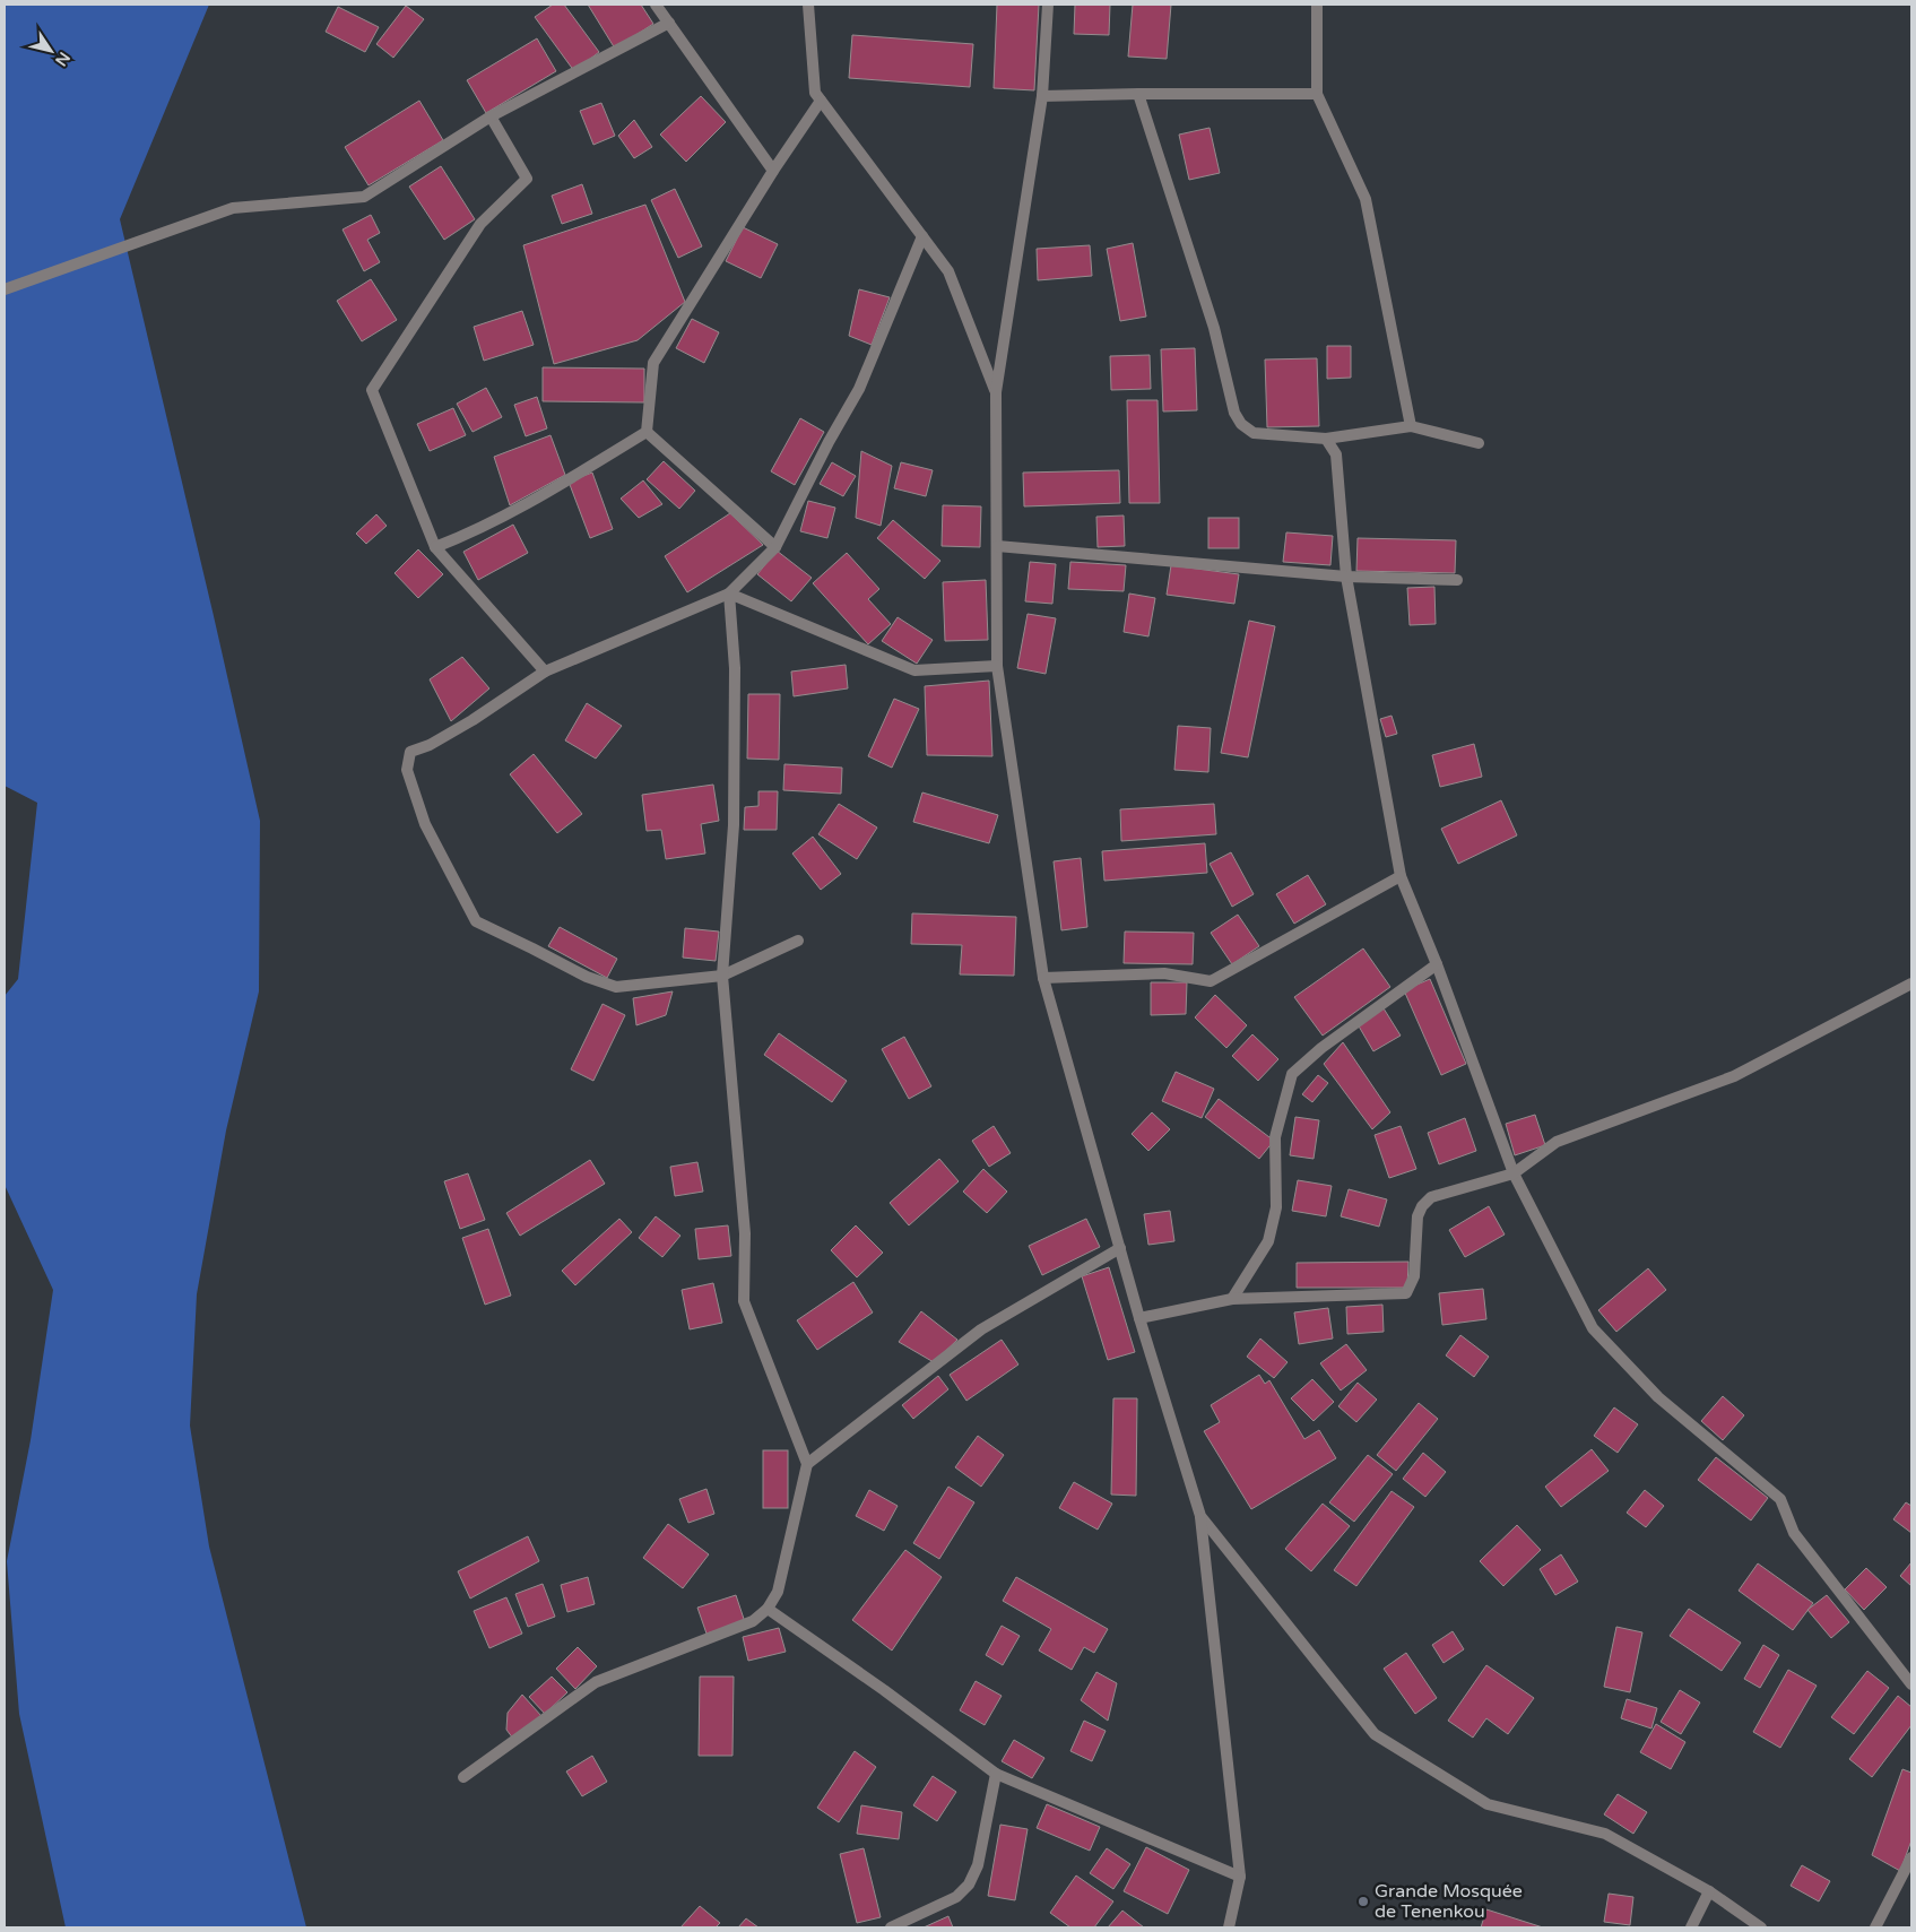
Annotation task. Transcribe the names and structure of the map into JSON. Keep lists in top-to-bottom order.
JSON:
{
  "places": ["Grande Mosquée de Tenenkou"],
  "north": "bottom right"
}
